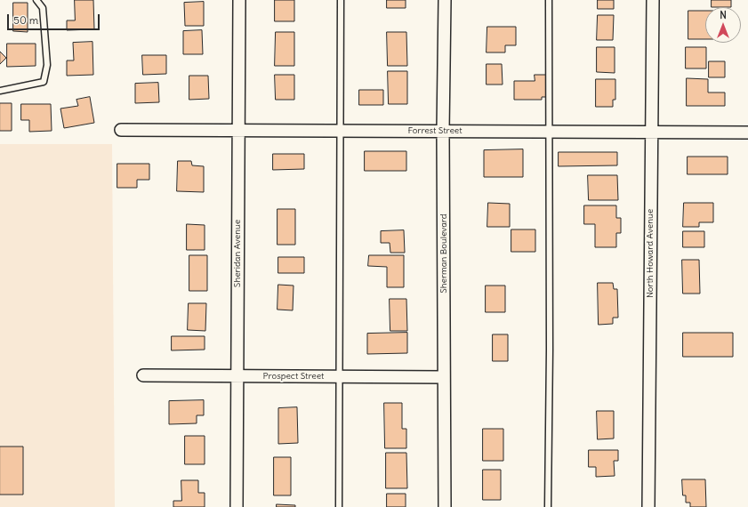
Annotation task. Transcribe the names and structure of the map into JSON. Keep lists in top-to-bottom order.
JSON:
{
  "streets": {
    "street": [
      "Forrest Street",
      "Sheridan Avenue",
      "Sherman Boulevard",
      "North Howard Avenue",
      "Prospect Street"
    ]
  },
  "crossings": [
    ["Forrest Street", "Sheridan Avenue"],
    ["Forrest Street", "Sherman Boulevard"],
    ["Forrest Street", "North Howard Avenue"],
    ["Sheridan Avenue", "Prospect Street"],
    ["Sherman Boulevard", "Prospect Street"]
  ],
  "scale_bar": "50 m",
  "north": "top"
}
